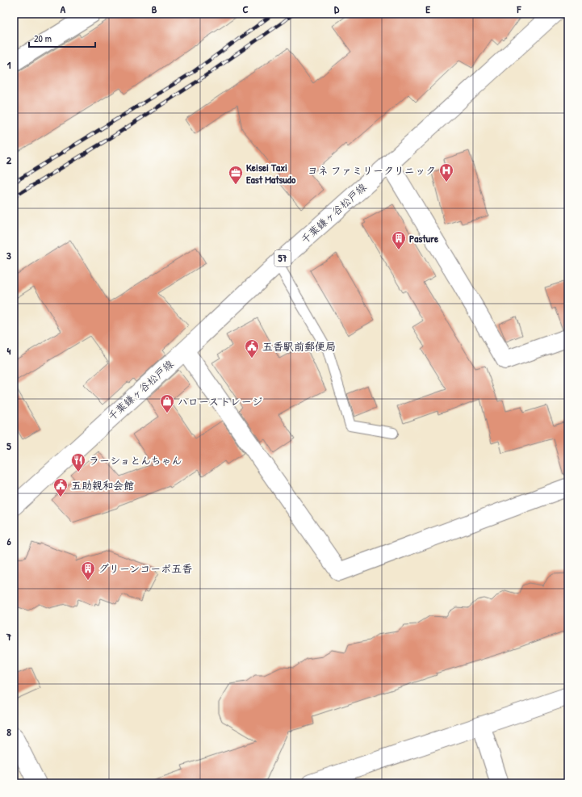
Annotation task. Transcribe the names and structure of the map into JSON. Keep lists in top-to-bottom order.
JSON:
{
  "streets": {
    "street": ["千葉鎌ヶ谷松戸線", "57"]
  },
  "places": {
    "hospital": ["ヨネ ファミリークリニック"],
    "office": ["Keisei Taxi East Matsudo"],
    "building": ["Pasture", "グリーンコーポ五香"],
    "public building": ["五香駅前郵便局", "五助親和会館"],
    "shop": ["ハローストレージ"],
    "restaurant": ["ラーショとんちゃん"]
  },
  "scale_bar": "20 m",
  "grid": {
    "columns": [
      "A",
      "B",
      "C",
      "D",
      "E",
      "F"
    ],
    "rows": [
      "1",
      "2",
      "3",
      "4",
      "5",
      "6",
      "7",
      "8"
    ]
  }
}
